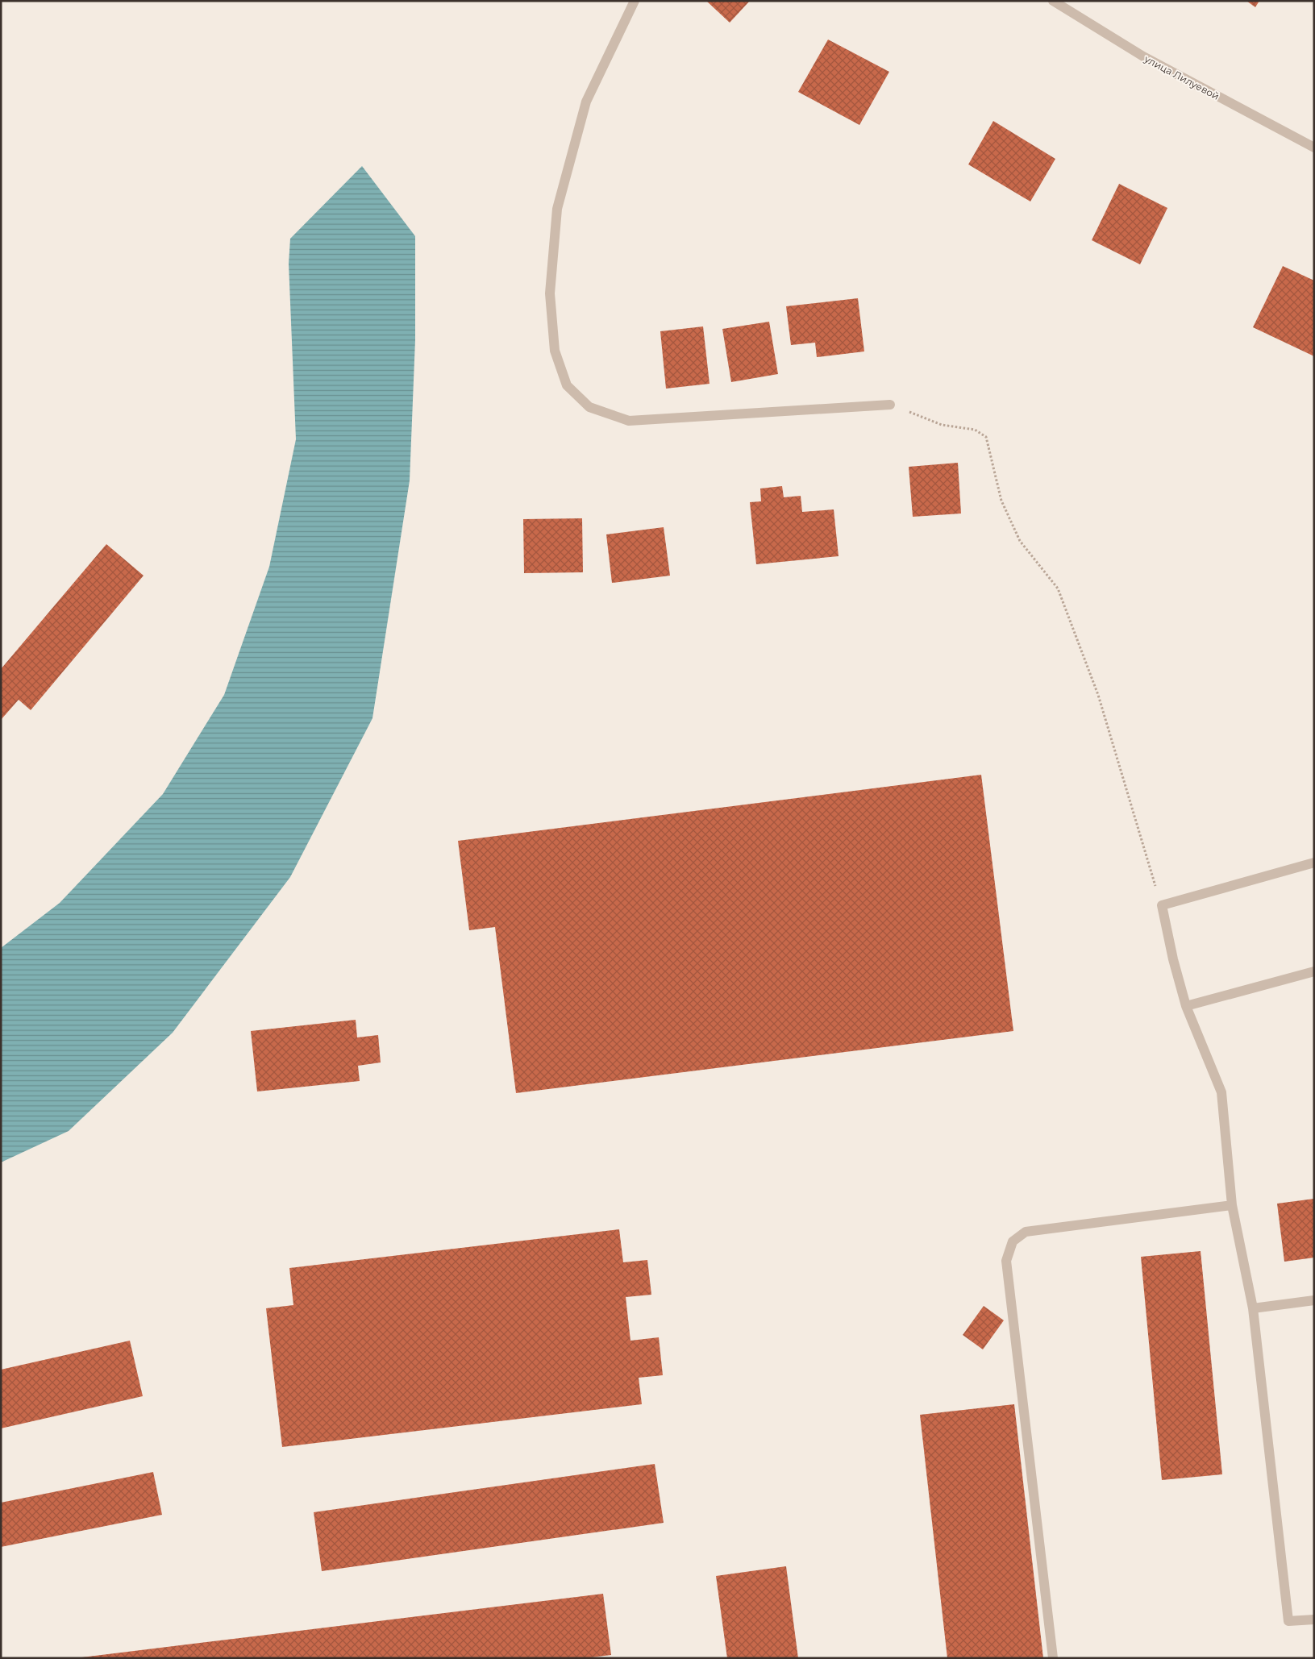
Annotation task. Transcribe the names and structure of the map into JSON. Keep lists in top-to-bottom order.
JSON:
{
  "streets": {
    "street": ["улица Лилуевой"]
  }
}
